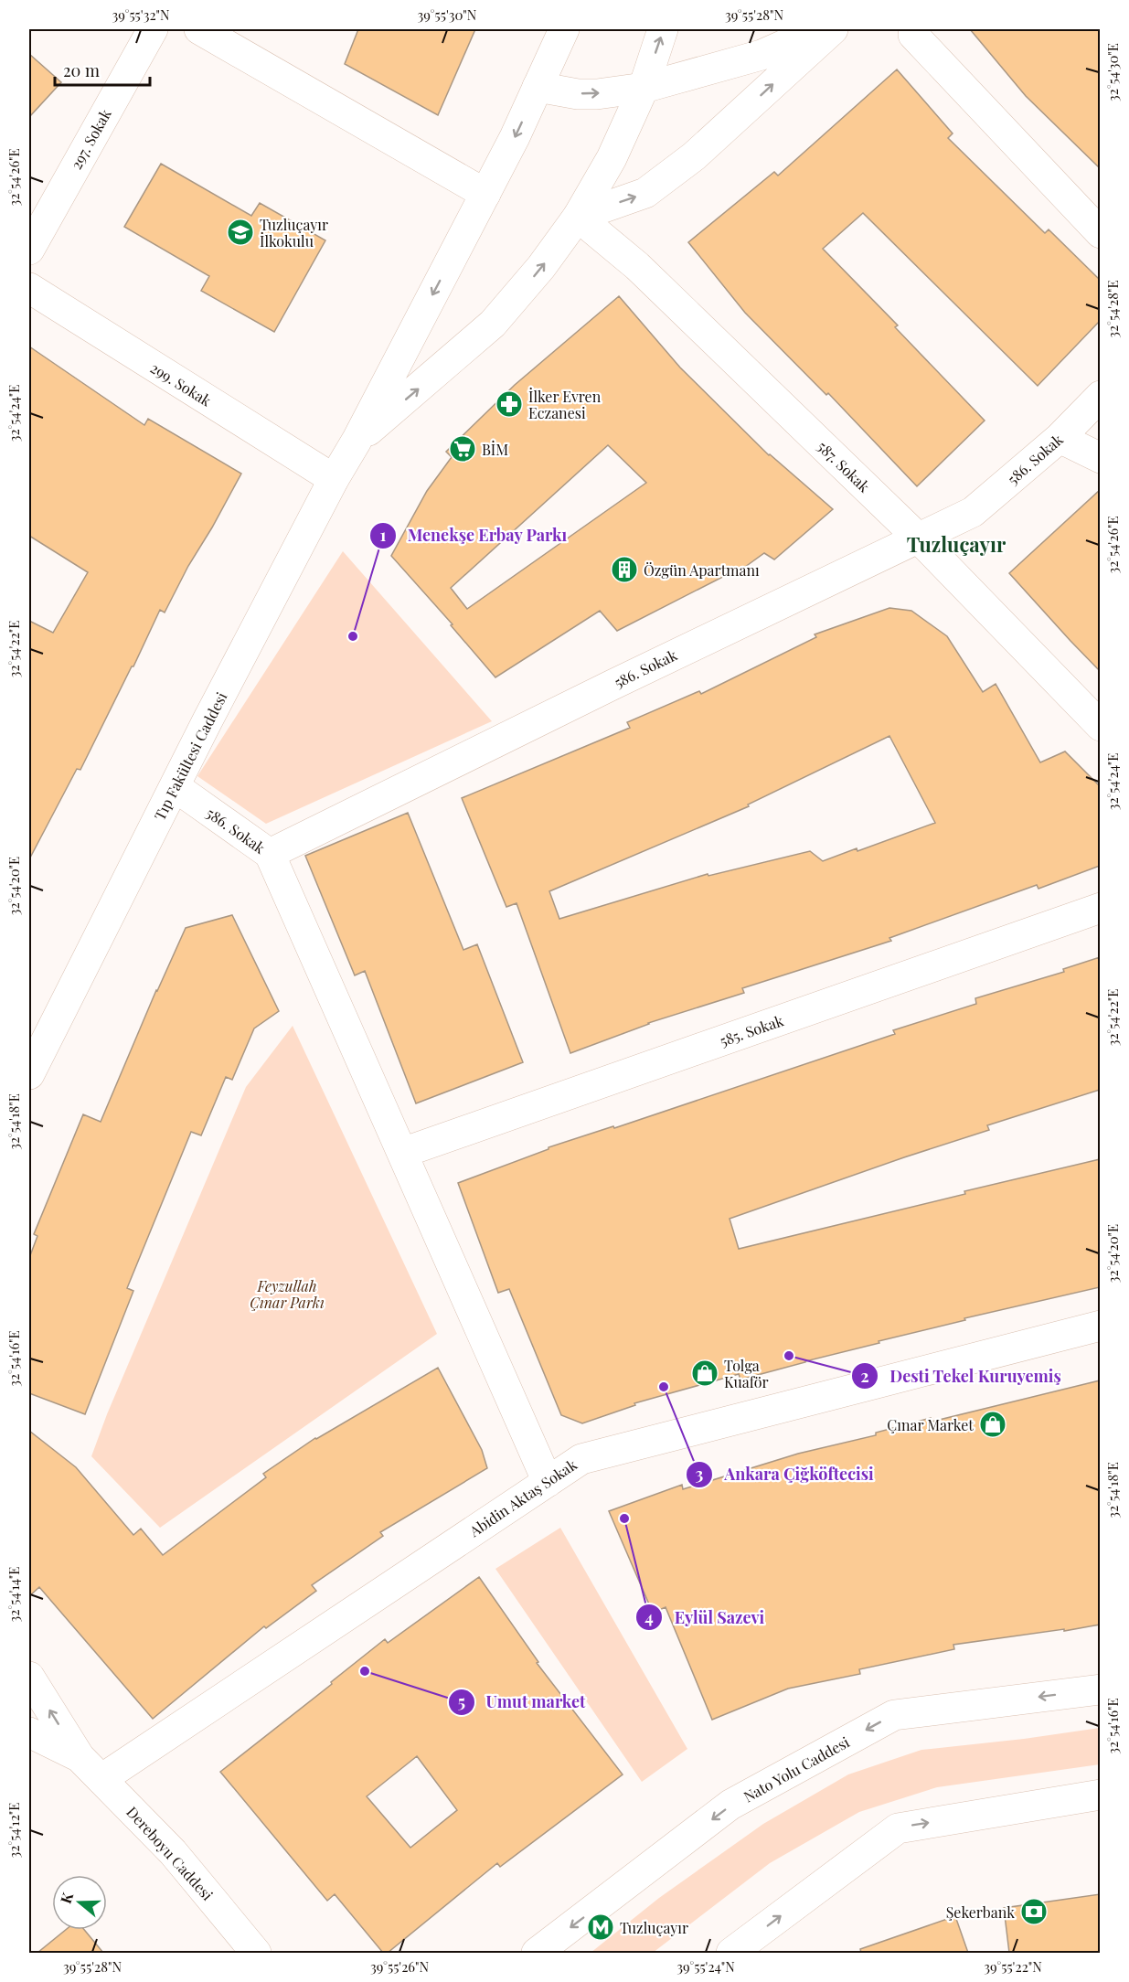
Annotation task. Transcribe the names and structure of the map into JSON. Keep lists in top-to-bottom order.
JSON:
{
  "streets": {
    "street": [
      "297. Sokak",
      "299. Sokak",
      "586. Sokak",
      "587. Sokak",
      "Tıp Fakültesi Caddesi",
      "585. Sokak",
      "Abidin Aktaş Sokak",
      "Nato Yolu Caddesi",
      "Dereboyu Caddesi"
    ]
  },
  "crossings": [
    ["299. Sokak", "Tıp Fakültesi Caddesi"],
    ["586. Sokak", "587. Sokak"],
    ["586. Sokak", "Tıp Fakültesi Caddesi"],
    ["Abidin Aktaş Sokak", "Dereboyu Caddesi"]
  ],
  "districts": ["Tuzluçayır"],
  "parks": ["Feyzullah Çınar Parkı"],
  "places": {
    "school or university": ["Tuzluçayır İlkokulu"],
    "pharmacy": ["İlker Evren Eczanesi"],
    "supermarket": ["BİM"],
    "building": ["Özgün Apartmanı"],
    "other": [
      "Menekşe Erbay Parkı",
      "Desti Tekel Kuruyemiş",
      "Ankara Çiğköftecisi",
      "Eylül Sazevi",
      "Umut market"
    ],
    "shop": ["Tolga Kuaför", "Çınar Market"],
    "bank": ["Şekerbank"],
    "metro station": ["Tuzluçayır"]
  },
  "scale_bar": "20 m",
  "north": "left",
  "coordinates": [
    "39°55'32\"N",
    "39°55'30\"N",
    "39°55'28\"N",
    "32°54'30\"E",
    "32°54'26\"E",
    "32°54'28\"E",
    "32°54'24\"E",
    "32°54'22\"E",
    "32°54'20\"E",
    "32°54'18\"E",
    "32°54'16\"E",
    "32°54'14\"E",
    "32°54'12\"E",
    "39°55'26\"N",
    "39°55'24\"N",
    "39°55'22\"N"
  ]
}
